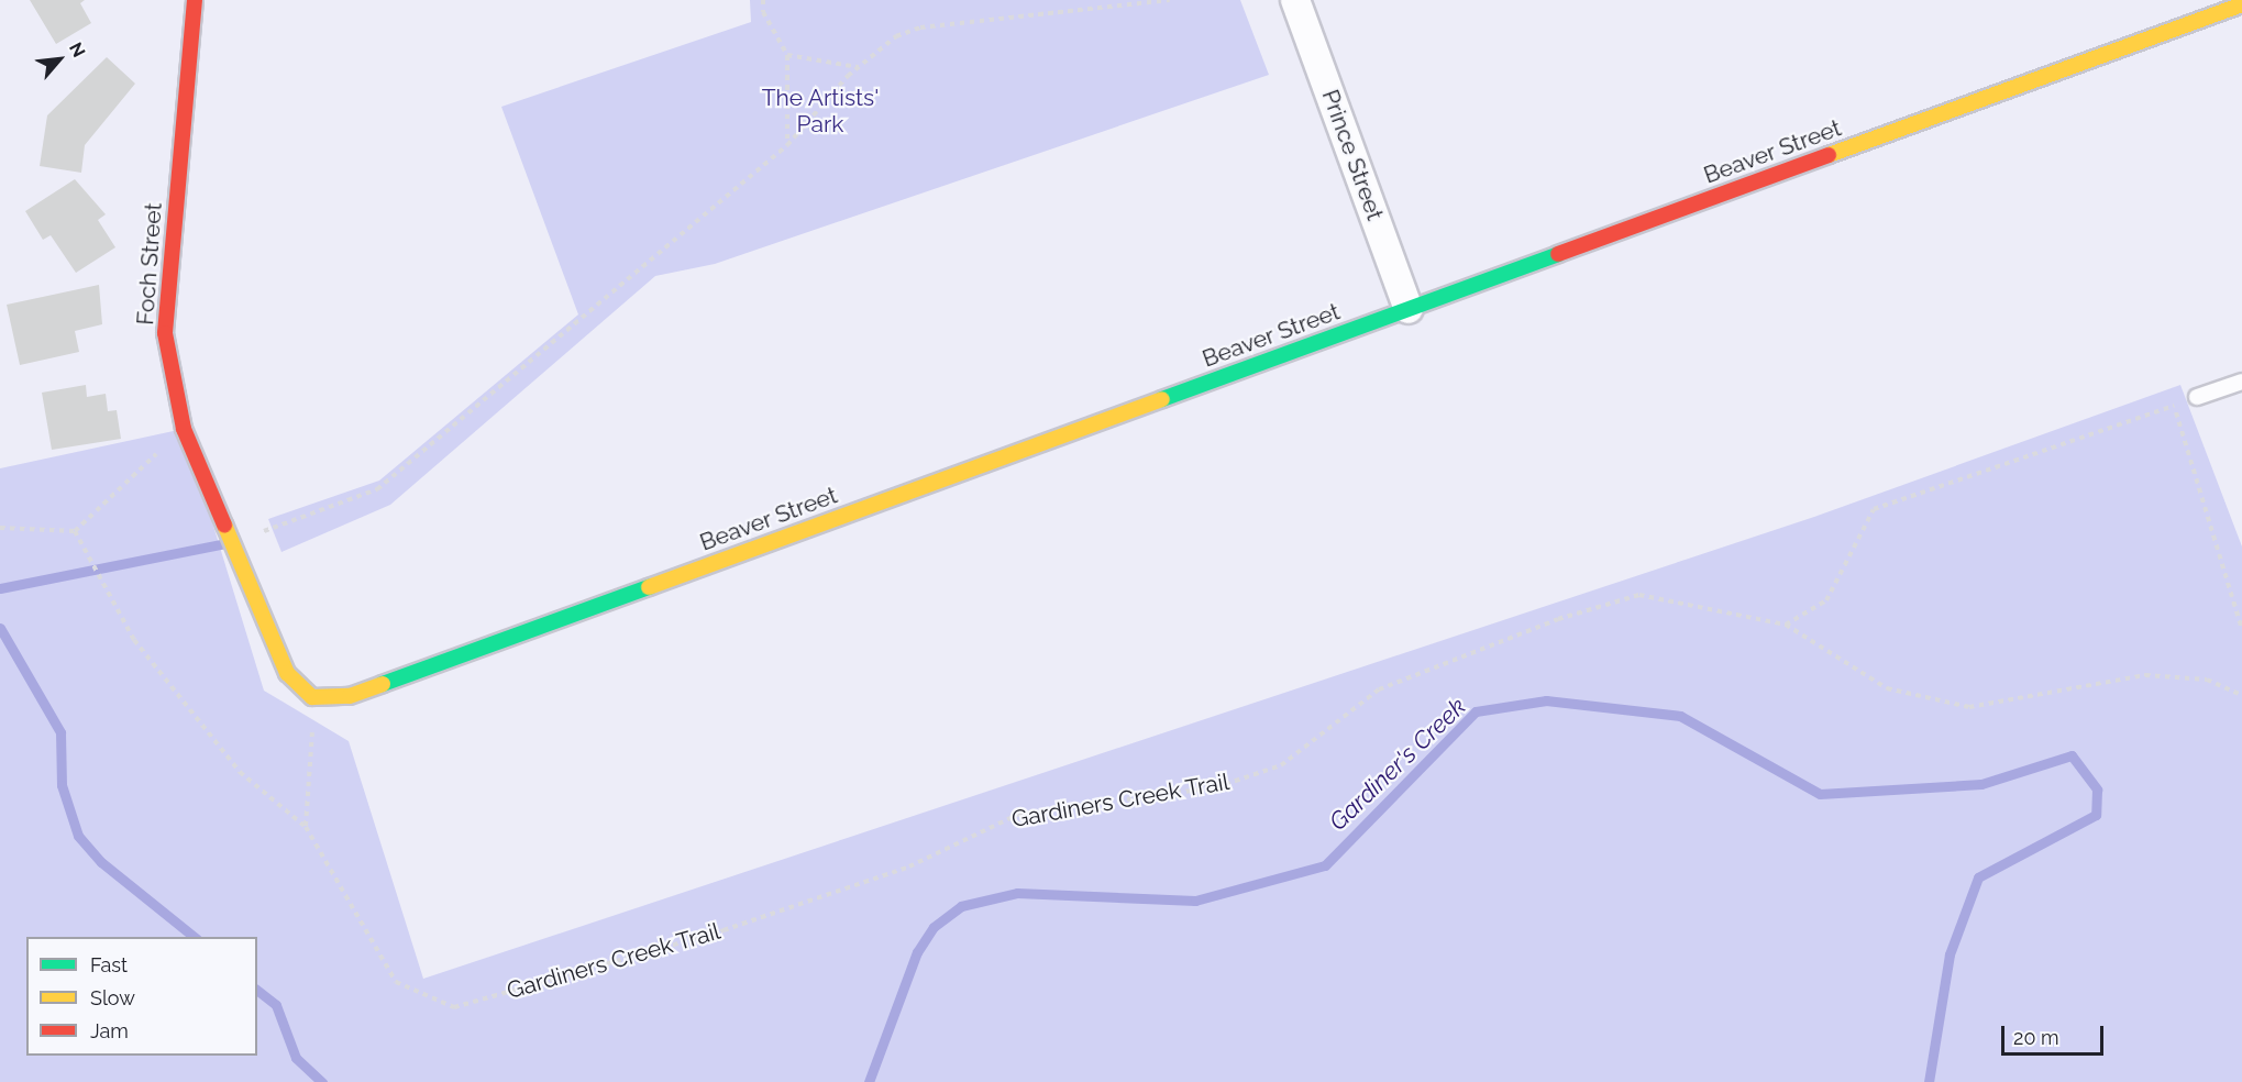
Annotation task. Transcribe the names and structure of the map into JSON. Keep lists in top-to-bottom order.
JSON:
{
  "streets": {
    "street": ["Beaver Street", "Prince Street", "Foch Street"],
    "path": ["Gardiners Creek Trail"]
  },
  "crossings": [
    ["Beaver Street", "Prince Street"],
    ["Beaver Street", "Foch Street"]
  ],
  "water": ["Gardiner's Creek"],
  "parks": ["The Artists' Park"],
  "legend": ["Fast", "Slow", "Jam"],
  "scale_bar": "20 m",
  "north": "top right"
}
